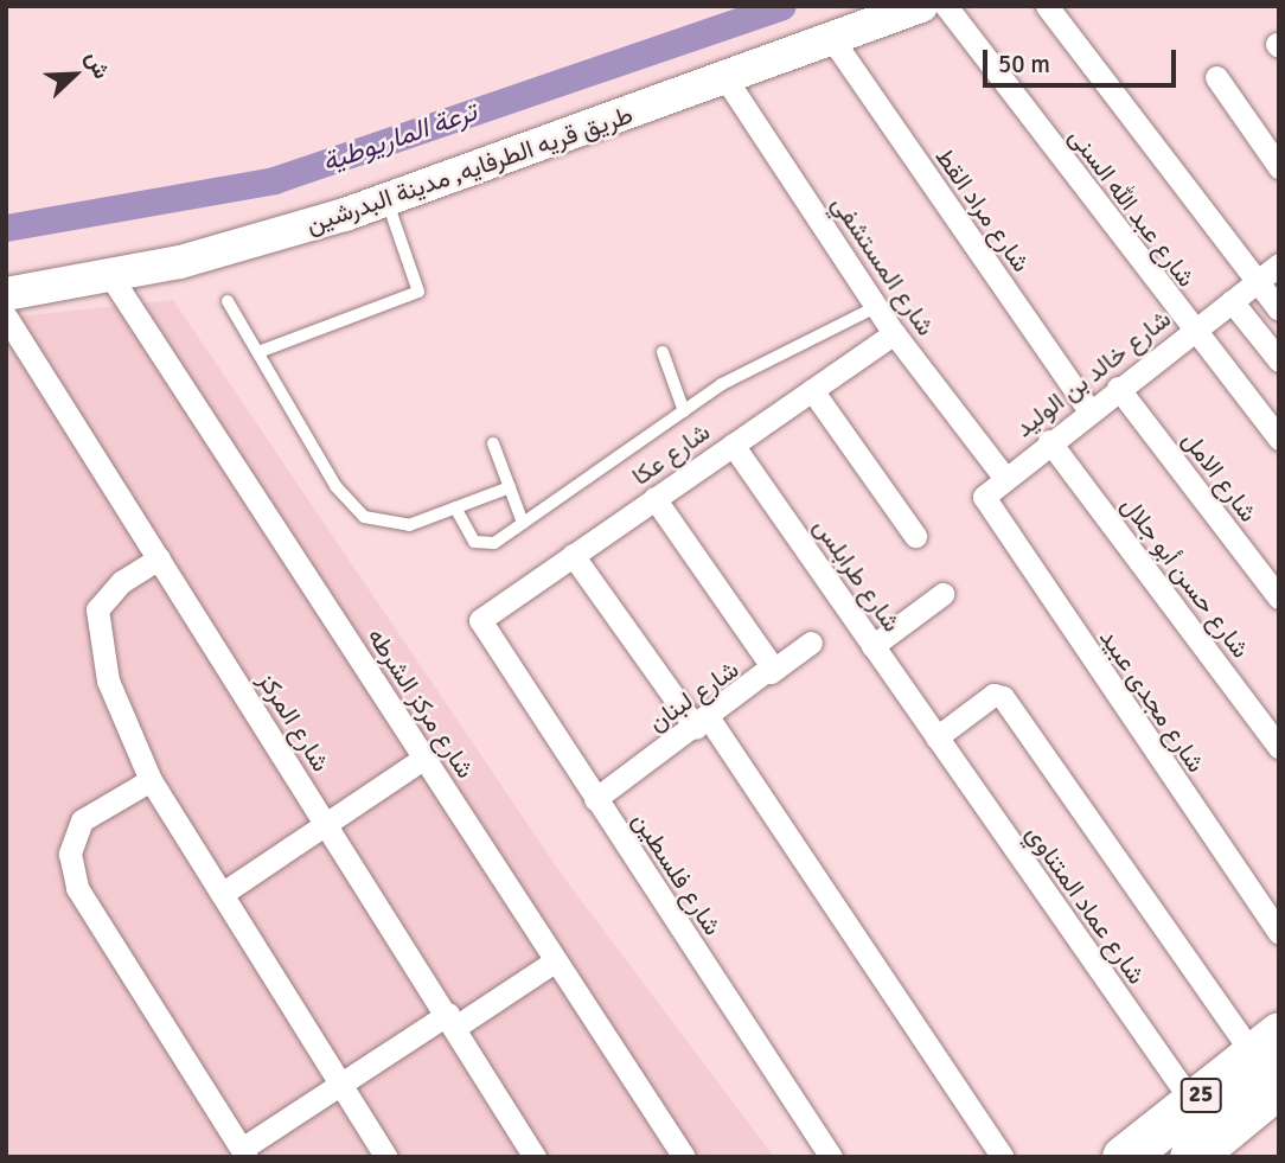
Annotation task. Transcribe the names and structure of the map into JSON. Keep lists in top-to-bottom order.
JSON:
{
  "streets": {
    "highway": ["25"],
    "main road": ["طريق قريه الطرفايه, مدينة البدرشين"],
    "street": [
      "شارع عبد الله السنى",
      "شارع مراد القط",
      "شارع المستشفي",
      "شارع خالد بن الوليد",
      "شارع عكا",
      "شارع الامل",
      "شارع طرابلس",
      "شارع حسن أبو جلال",
      "شارع لبنان",
      "شارع مجدى عبيد",
      "شارع مركز الشرطه",
      "شارع المركز",
      "شارع فلسطين",
      "شارع عماد المتناوي"
    ]
  },
  "crossings": [
    ["طريق قريه الطرفايه, مدينة البدرشين", "شارع مراد القط"],
    ["طريق قريه الطرفايه, مدينة البدرشين", "شارع المستشفي"],
    ["طريق قريه الطرفايه, مدينة البدرشين", "شارع مركز الشرطه"],
    ["شارع عبد الله السنى", "شارع خالد بن الوليد"],
    ["شارع مراد القط", "شارع خالد بن الوليد"],
    ["شارع المستشفي", "شارع خالد بن الوليد"],
    ["شارع المستشفي", "شارع عكا"],
    ["شارع خالد بن الوليد", "شارع الامل"],
    ["شارع خالد بن الوليد", "شارع حسن أبو جلال"],
    ["شارع خالد بن الوليد", "شارع مجدى عبيد"],
    ["شارع عكا", "شارع طرابلس"],
    ["شارع عكا", "شارع لبنان"],
    ["شارع عكا", "شارع فلسطين"],
    ["شارع طرابلس", "شارع عماد المتناوي"],
    ["شارع لبنان", "شارع فلسطين"],
    ["شارع عماد المتناوي", "25"]
  ],
  "water": ["ترعة الماريوطية"],
  "scale_bar": "50 m",
  "north": "top right"
}
